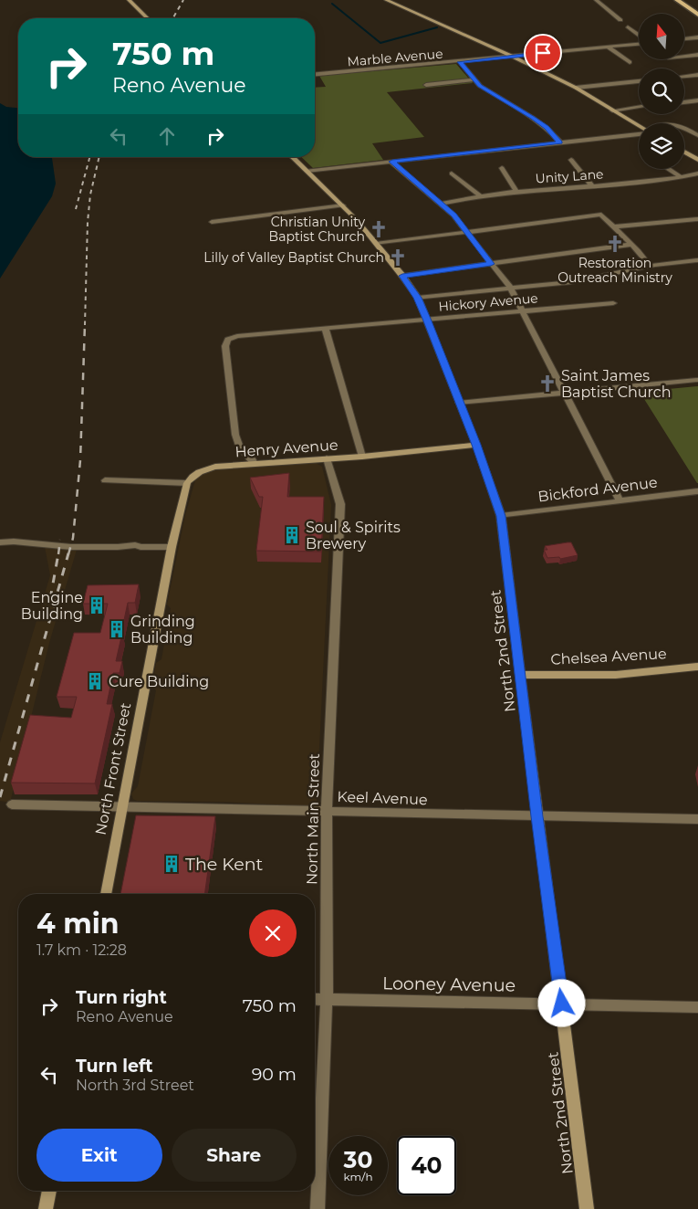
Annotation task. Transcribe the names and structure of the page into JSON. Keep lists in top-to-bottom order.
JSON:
{
  "streets": {
    "street": [
      "Marble Avenue",
      "Unity Lane",
      "Hickory Avenue",
      "Henry Avenue",
      "Bickford Avenue",
      "North 2nd Street",
      "Chelsea Avenue",
      "North Front Street",
      "Keel Avenue",
      "North Main Street",
      "Looney Avenue"
    ]
  },
  "crossings": [
    ["Hickory Avenue", "Henry Avenue"],
    ["Hickory Avenue", "North 2nd Street"],
    ["Henry Avenue", "North 2nd Street"],
    ["Henry Avenue", "North Front Street"],
    ["Henry Avenue", "North Main Street"],
    ["Bickford Avenue", "North 2nd Street"],
    ["North 2nd Street", "Chelsea Avenue"],
    ["North 2nd Street", "Keel Avenue"],
    ["North 2nd Street", "Looney Avenue"],
    ["North Front Street", "Keel Avenue"],
    ["Keel Avenue", "North Main Street"],
    ["North Main Street", "Looney Avenue"]
  ],
  "places": {
    "church": [
      "Christian Unity Baptist Church",
      "Restoration Outreach Ministry",
      "Lilly of Valley Baptist Church",
      "Saint James Baptist Church"
    ],
    "building": [
      "Soul & Spirits Brewery",
      "Engine Building",
      "Grinding Building",
      "Cure Building",
      "The Kent"
    ]
  },
  "north": "top",
  "page": {
    "turn": ["750 m", "Reno Avenue"],
    "heading": ["4 min", "1.7 km · 12:28"],
    "list": [
      {
        "name": "Turn right",
        "note": "Reno Avenue",
        "value": "750 m"
      },
      {
        "name": "Turn left",
        "note": "North 3rd Street",
        "value": "90 m"
      }
    ],
    "buttons": ["Exit", "Share"],
    "speed": "30 km/h",
    "limit": "40"
  }
}
